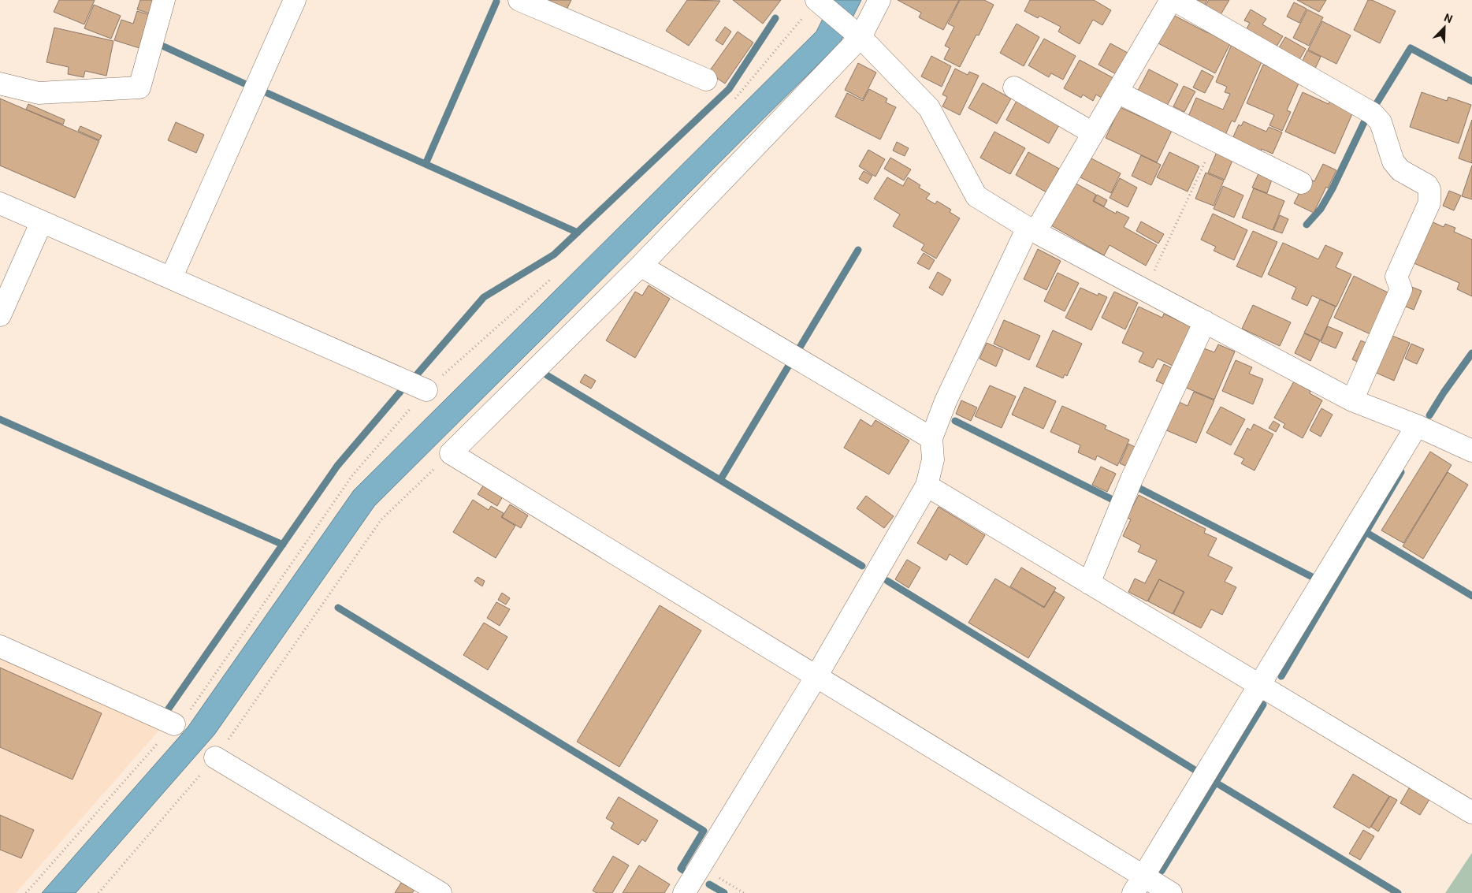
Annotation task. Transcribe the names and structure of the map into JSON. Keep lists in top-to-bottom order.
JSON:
{
  "north": "top right"
}
